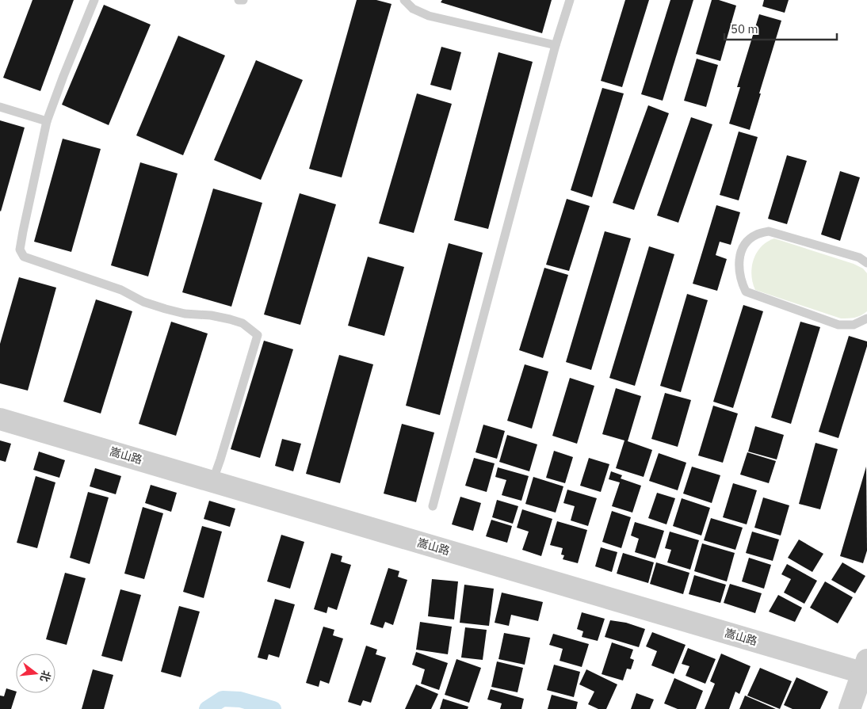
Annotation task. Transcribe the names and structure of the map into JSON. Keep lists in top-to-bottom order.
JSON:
{
  "streets": {
    "street": ["嵩山路"]
  },
  "scale_bar": "50 m",
  "north": "right"
}
